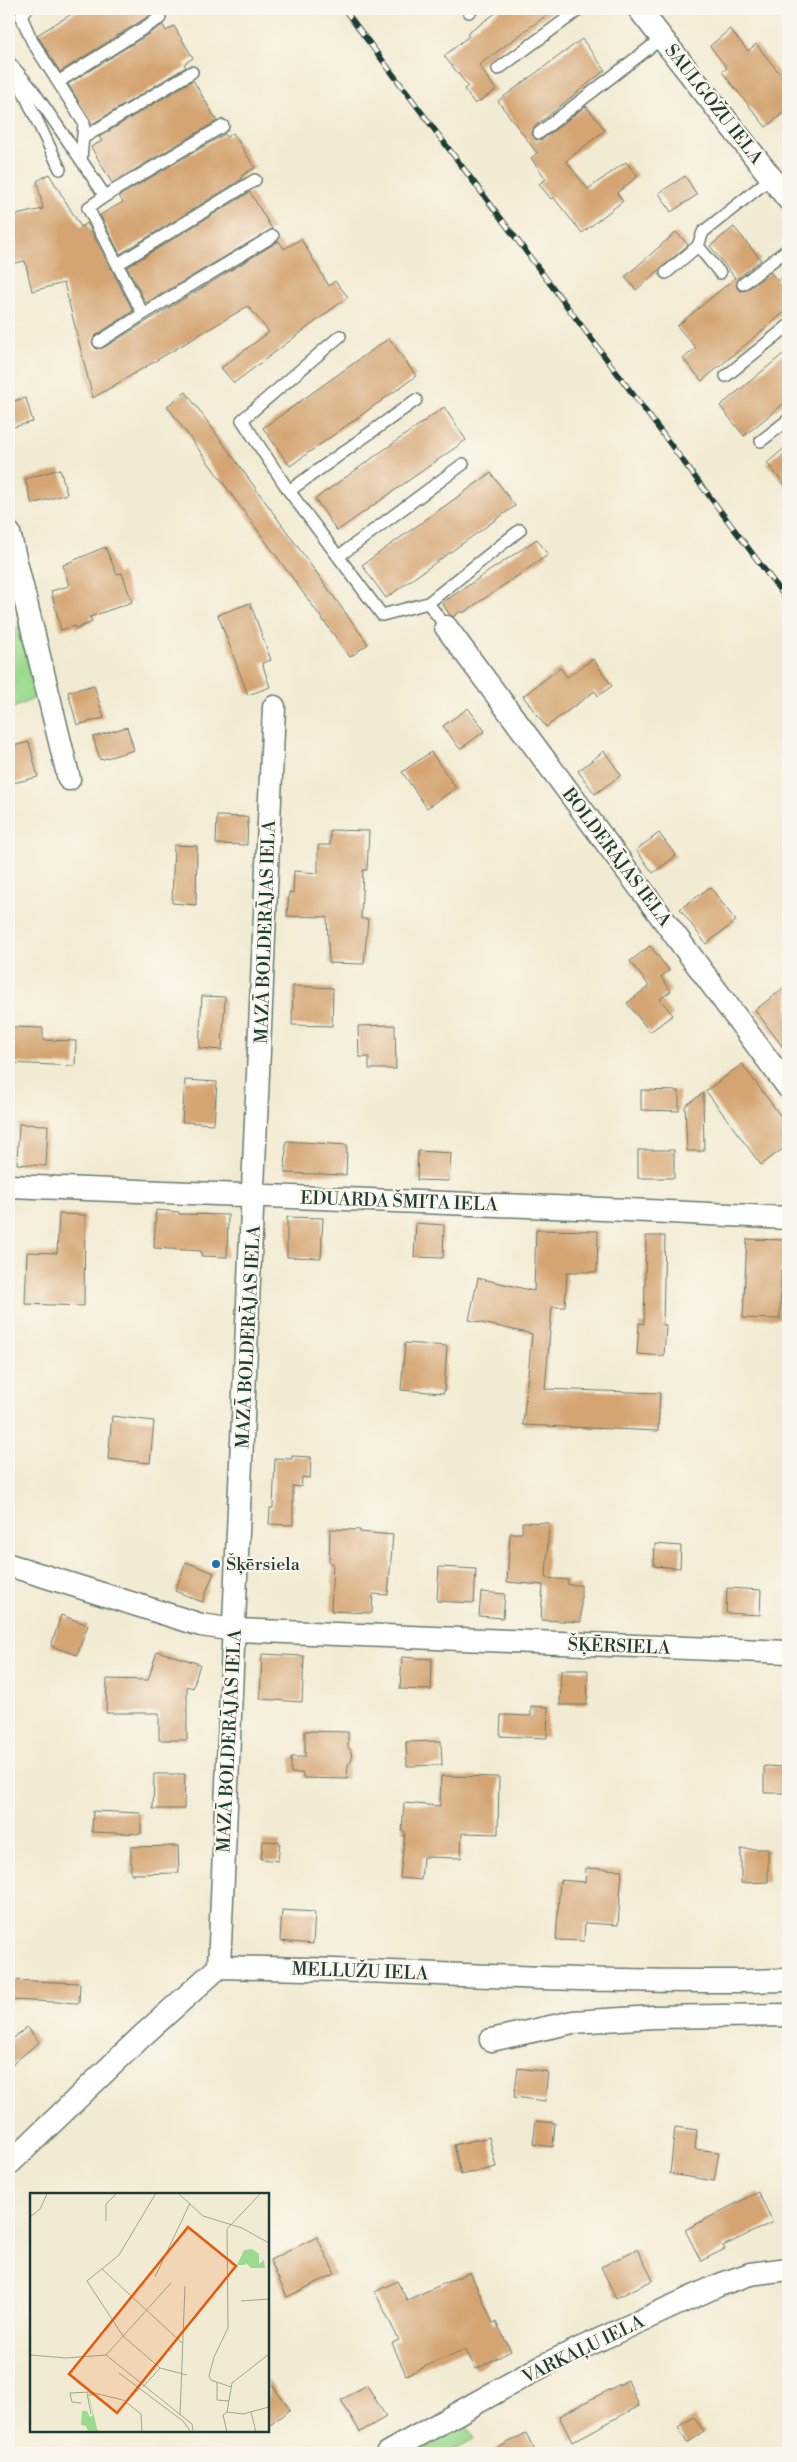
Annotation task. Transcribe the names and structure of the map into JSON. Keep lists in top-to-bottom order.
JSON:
{
  "streets": {
    "street": [
      "SAULGOŽU IELA",
      "BOLDERĀJAS IELA",
      "MAZĀ BOLDERĀJAS IELA",
      "EDUARDA ŠMITA IELA",
      "ŠĶĒRSIELA",
      "MELLUŽU IELA",
      "VARKAĻU IELA"
    ]
  },
  "crossings": [
    ["MAZĀ BOLDERĀJAS IELA", "EDUARDA ŠMITA IELA"],
    ["MAZĀ BOLDERĀJAS IELA", "ŠĶĒRSIELA"],
    ["MAZĀ BOLDERĀJAS IELA", "MELLUŽU IELA"]
  ],
  "places": ["Šķērsiela"]
}
